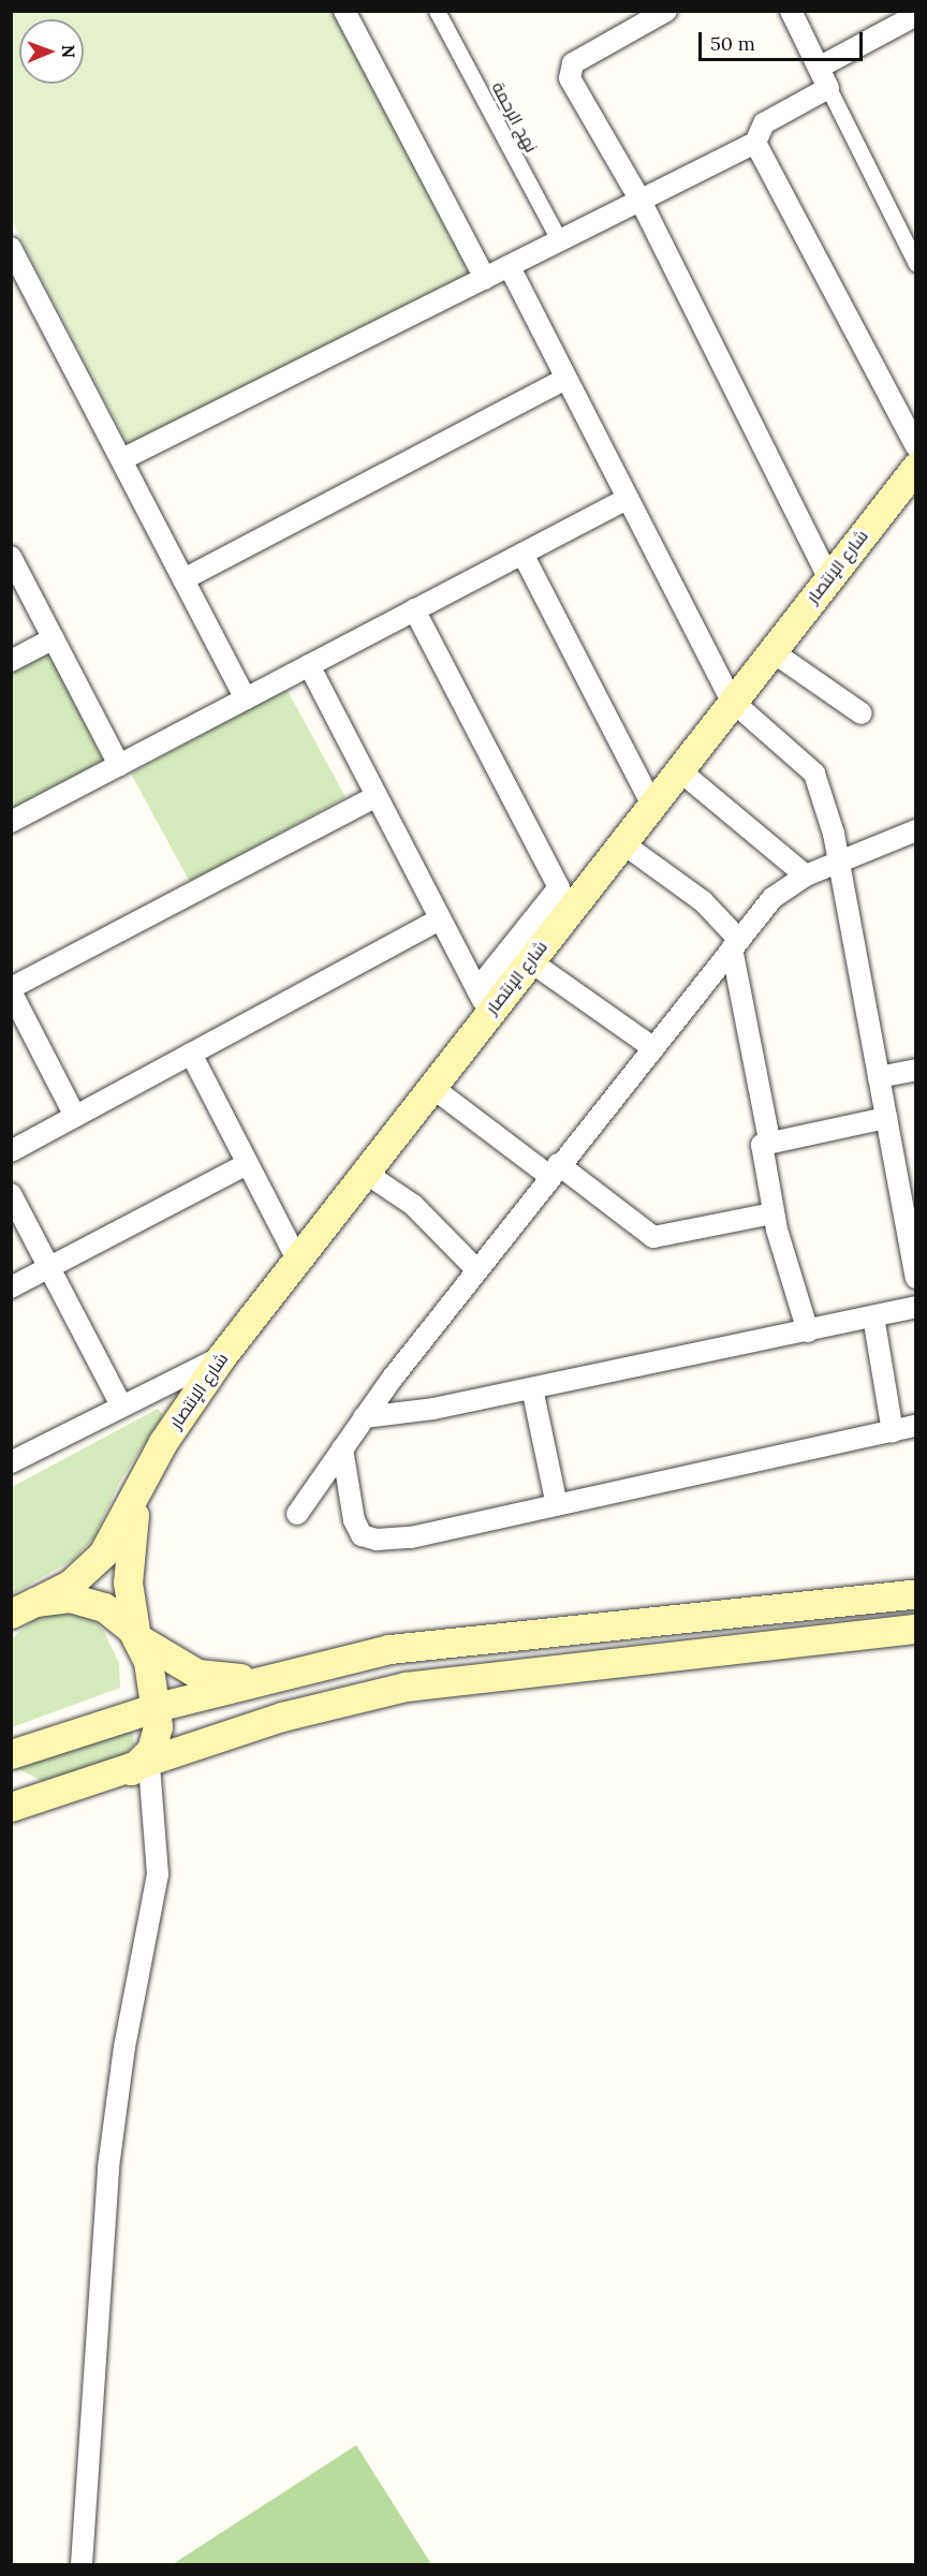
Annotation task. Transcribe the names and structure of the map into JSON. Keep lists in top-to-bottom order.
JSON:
{
  "streets": {
    "main road": ["شارع الإنتصار"],
    "street": ["نهج الرحمة"]
  },
  "scale_bar": "50 m",
  "north": "right"
}
